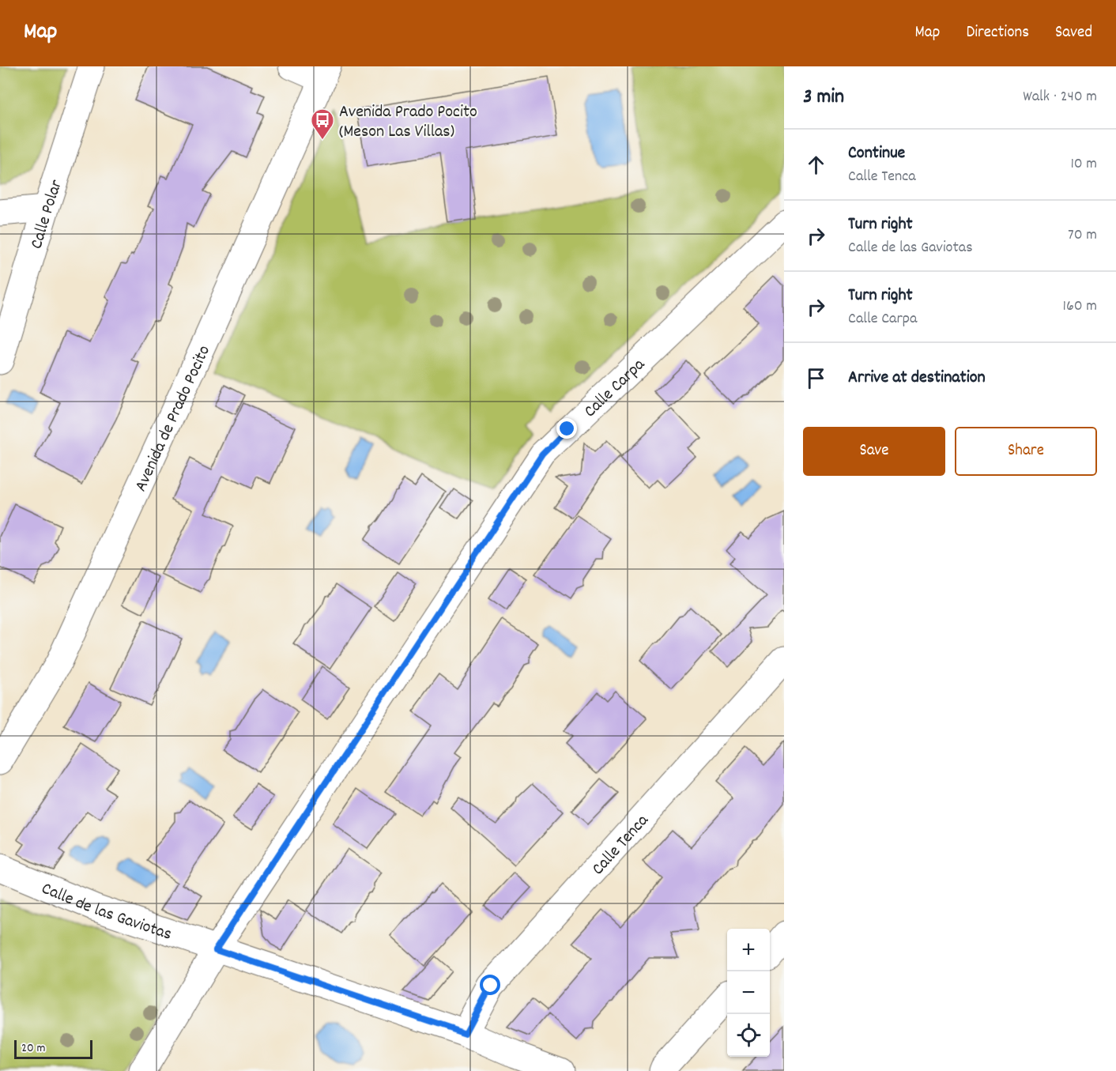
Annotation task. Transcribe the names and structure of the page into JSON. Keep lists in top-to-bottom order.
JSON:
{
  "streets": {
    "street": [
      "Calle Polar",
      "Calle Carpa",
      "Avenida de Prado Pocito",
      "Calle Tenca",
      "Calle de las Gaviotas"
    ]
  },
  "crossings": [
    ["Calle Carpa", "Calle de las Gaviotas"],
    ["Calle Tenca", "Calle de las Gaviotas"]
  ],
  "places": {
    "bus stop": ["Avenida Prado Pocito (Meson Las Villas)"]
  },
  "scale_bar": "20 m",
  "page": {
    "header": "Map",
    "nav": ["Map", "Directions", "Saved"],
    "heading": ["3 min", "Walk · 240 m"],
    "list": [
      ["Continue", "Calle Tenca", "10 m"],
      ["Turn right", "Calle de las Gaviotas", "70 m"],
      ["Turn right", "Calle Carpa", "160 m"],
      "Arrive at destination"
    ],
    "buttons": ["Save", "Share"],
    "map_buttons": ["+", "−"],
    "scale": "20 m"
  }
}
